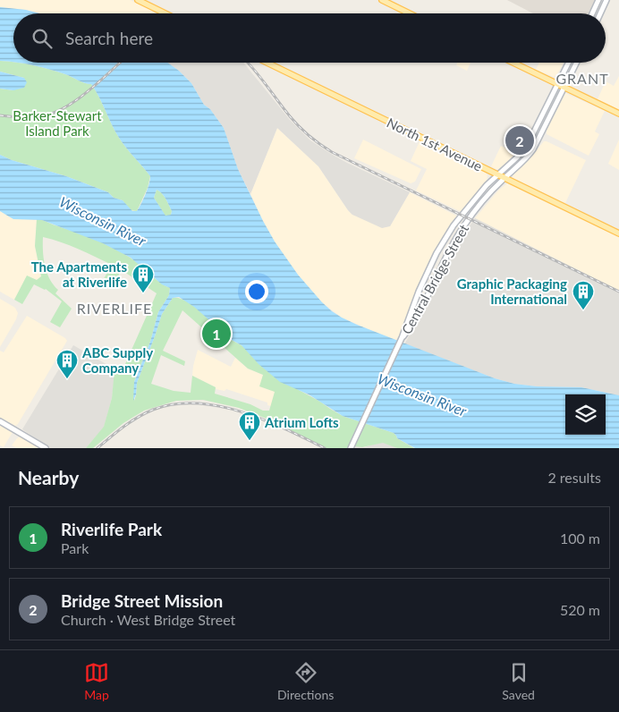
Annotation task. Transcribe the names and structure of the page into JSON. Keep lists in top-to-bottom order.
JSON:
{
  "streets": {
    "main road": ["North 1st Avenue", "Central Bridge Street"]
  },
  "crossings": [
    ["North 1st Avenue", "Central Bridge Street"]
  ],
  "districts": ["GRANT", "RIVERLIFE"],
  "water": ["Wisconsin River"],
  "parks": ["Barker-Stewart Island Park"],
  "places": {
    "building": [
      "The Apartments at Riverlife",
      "Graphic Packaging International",
      "ABC Supply Company",
      "Atrium Lofts"
    ]
  },
  "page": {
    "search": "Search here",
    "pins": ["2", "1"],
    "heading": ["Nearby", "2 results"],
    "list": [
      {
        "mark": "1",
        "name": "Riverlife Park",
        "note": "Park",
        "value": "100 m"
      },
      {
        "mark": "2",
        "name": "Bridge Street Mission",
        "note": "Church · West Bridge Street",
        "value": "520 m"
      }
    ],
    "nav": ["Map", "Directions", "Saved"]
  }
}
